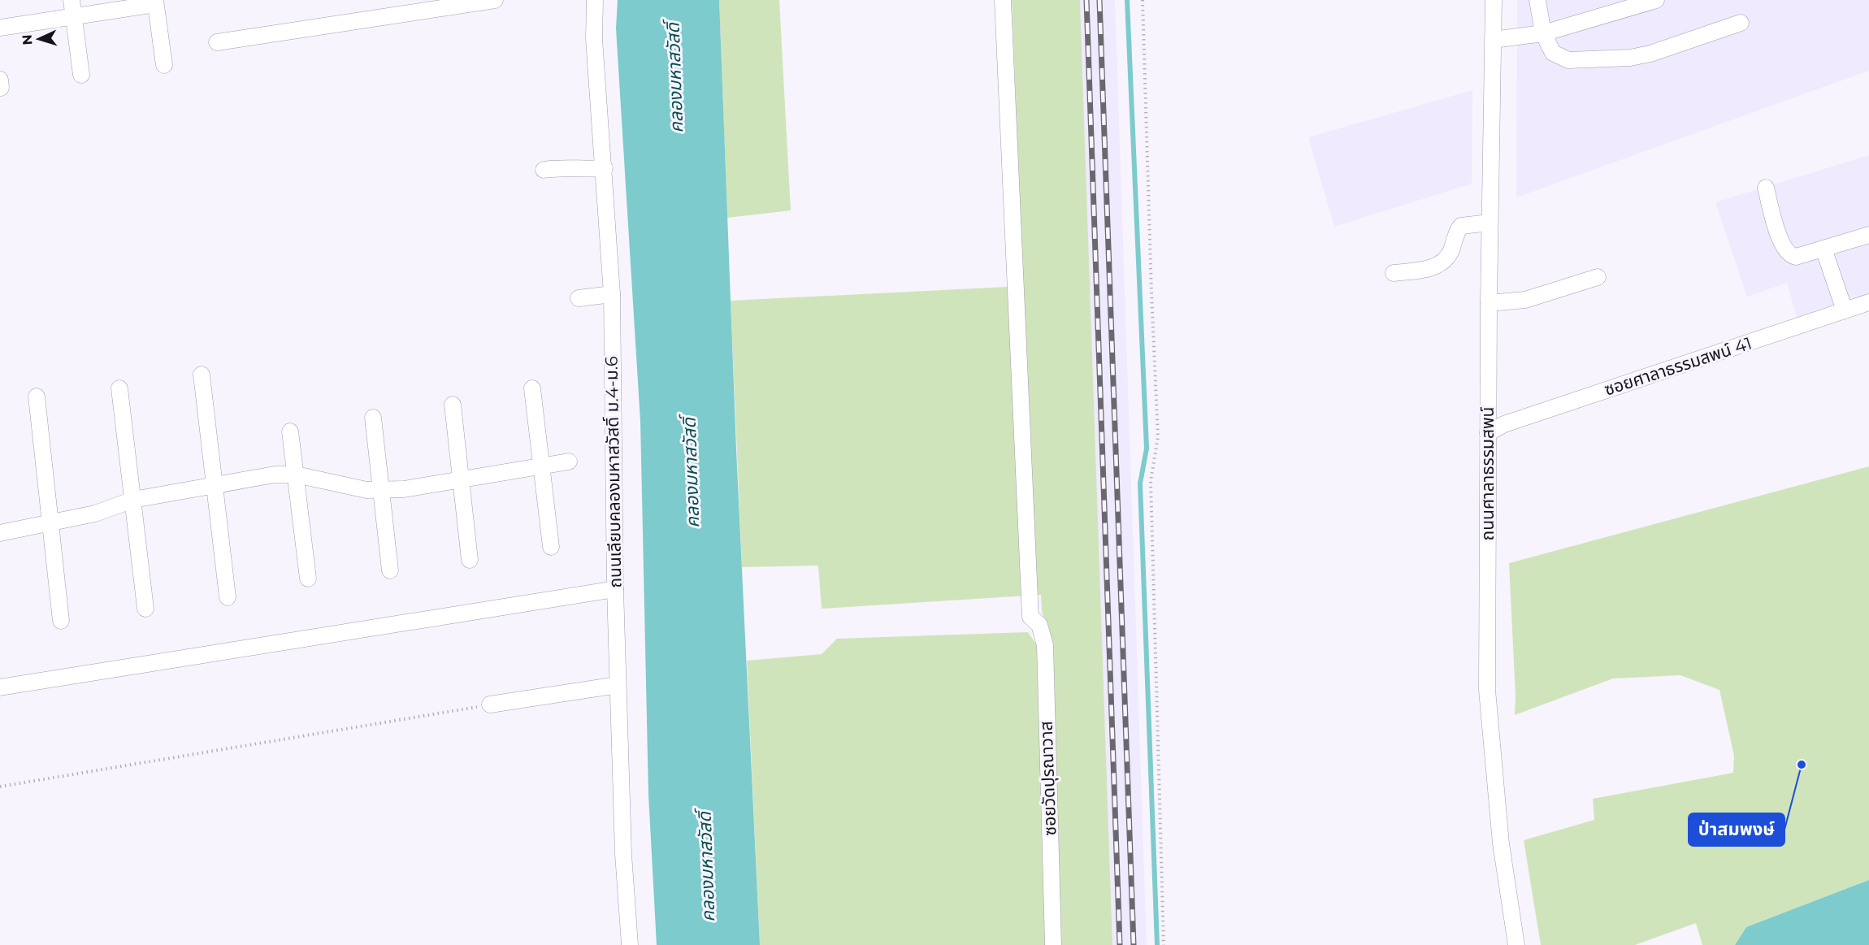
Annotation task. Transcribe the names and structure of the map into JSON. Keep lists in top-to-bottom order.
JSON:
{
  "streets": {
    "street": [
      "ซอยศาลาธรรมสพน์ 41",
      "ถนนเลียบคลองมหาสวัสดิ์ ม.4-ม.6",
      "ถนนศาลาธรรมสพน์",
      "ซอยวัดปุรณาวาส"
    ]
  },
  "crossings": [
    ["ซอยศาลาธรรมสพน์ 41", "ถนนศาลาธรรมสพน์"]
  ],
  "water": ["คลองมหาสวัสดิ์"],
  "places": ["ป่าสมพงษ์"],
  "north": "left"
}
